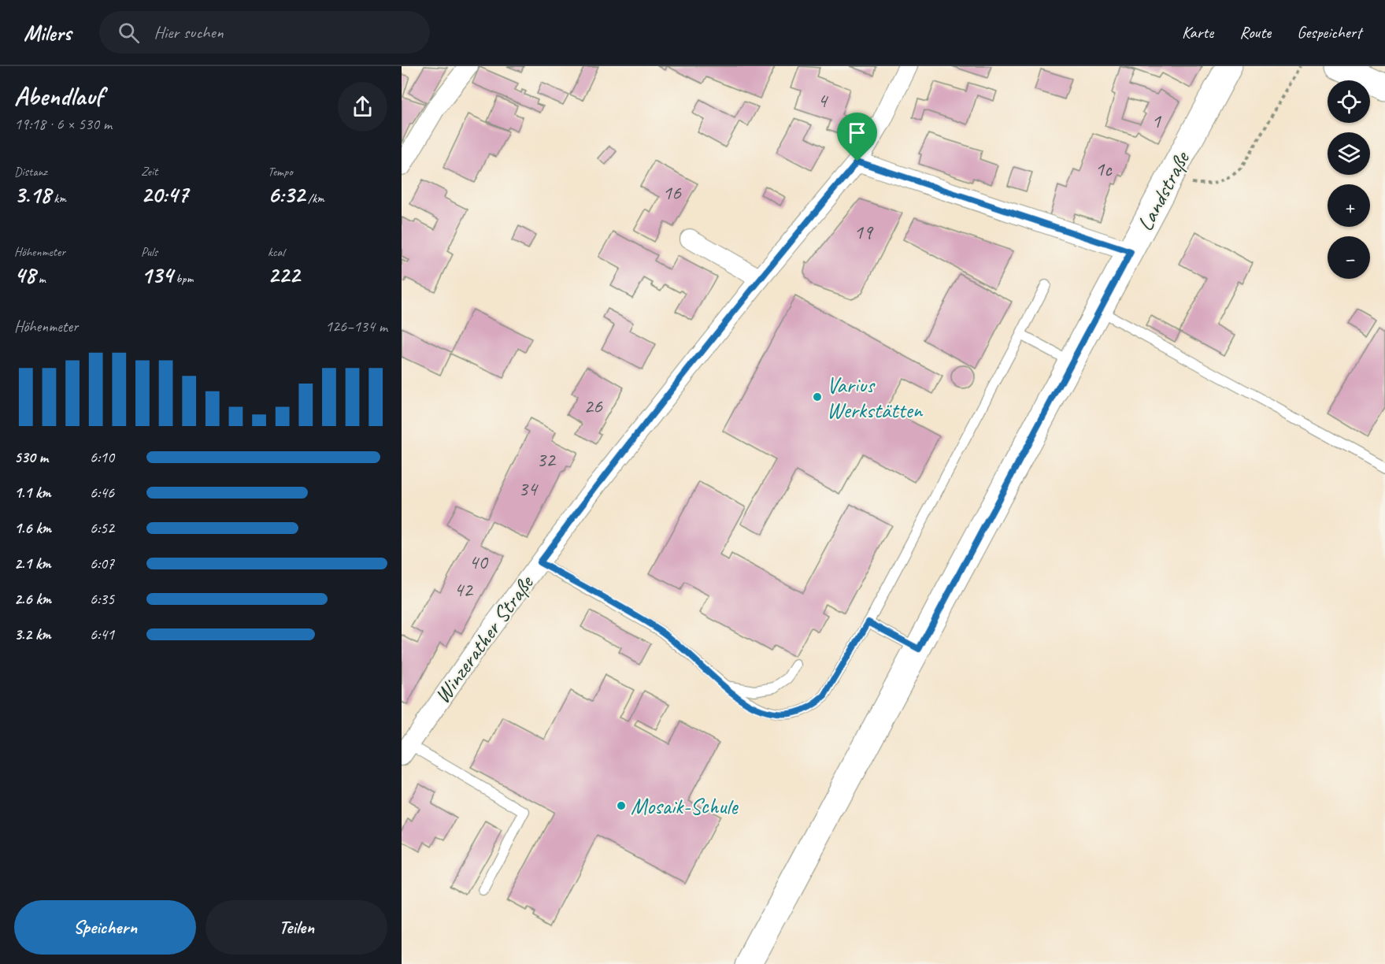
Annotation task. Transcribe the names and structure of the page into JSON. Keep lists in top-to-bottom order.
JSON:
{
  "streets": {
    "street": ["Landstraße", "Winzerather Straße"]
  },
  "places": ["Varius Werkstätten", "Mosaik-Schule"],
  "house_numbers": [
    "4",
    "1",
    "1c",
    "16",
    "19",
    "26",
    "32",
    "34",
    "40",
    "42"
  ],
  "page": {
    "header": "Milers",
    "search": "Hier suchen",
    "nav": ["Karte", "Route", "Gespeichert"],
    "heading": ["Abendlauf", "19:18 · 6 × 530 m"],
    "map_buttons": ["+", "−"],
    "stats": [
      ["Distanz", "3.18 km"],
      ["Zeit", "20:47"],
      ["Tempo", "6:32 /km"],
      ["Höhenmeter", "48 m"],
      ["Puls", "134 bpm"],
      ["kcal", "222"]
    ],
    "chart": ["Höhenmeter", "126–134 m"],
    "list": [
      {
        "name": "530 m",
        "note": "6:10"
      },
      {
        "name": "1.1 km",
        "note": "6:46"
      },
      {
        "name": "1.6 km",
        "note": "6:52"
      },
      {
        "name": "2.1 km",
        "note": "6:07"
      },
      {
        "name": "2.6 km",
        "note": "6:35"
      },
      {
        "name": "3.2 km",
        "note": "6:41"
      }
    ],
    "buttons": ["Speichern", "Teilen"]
  }
}
